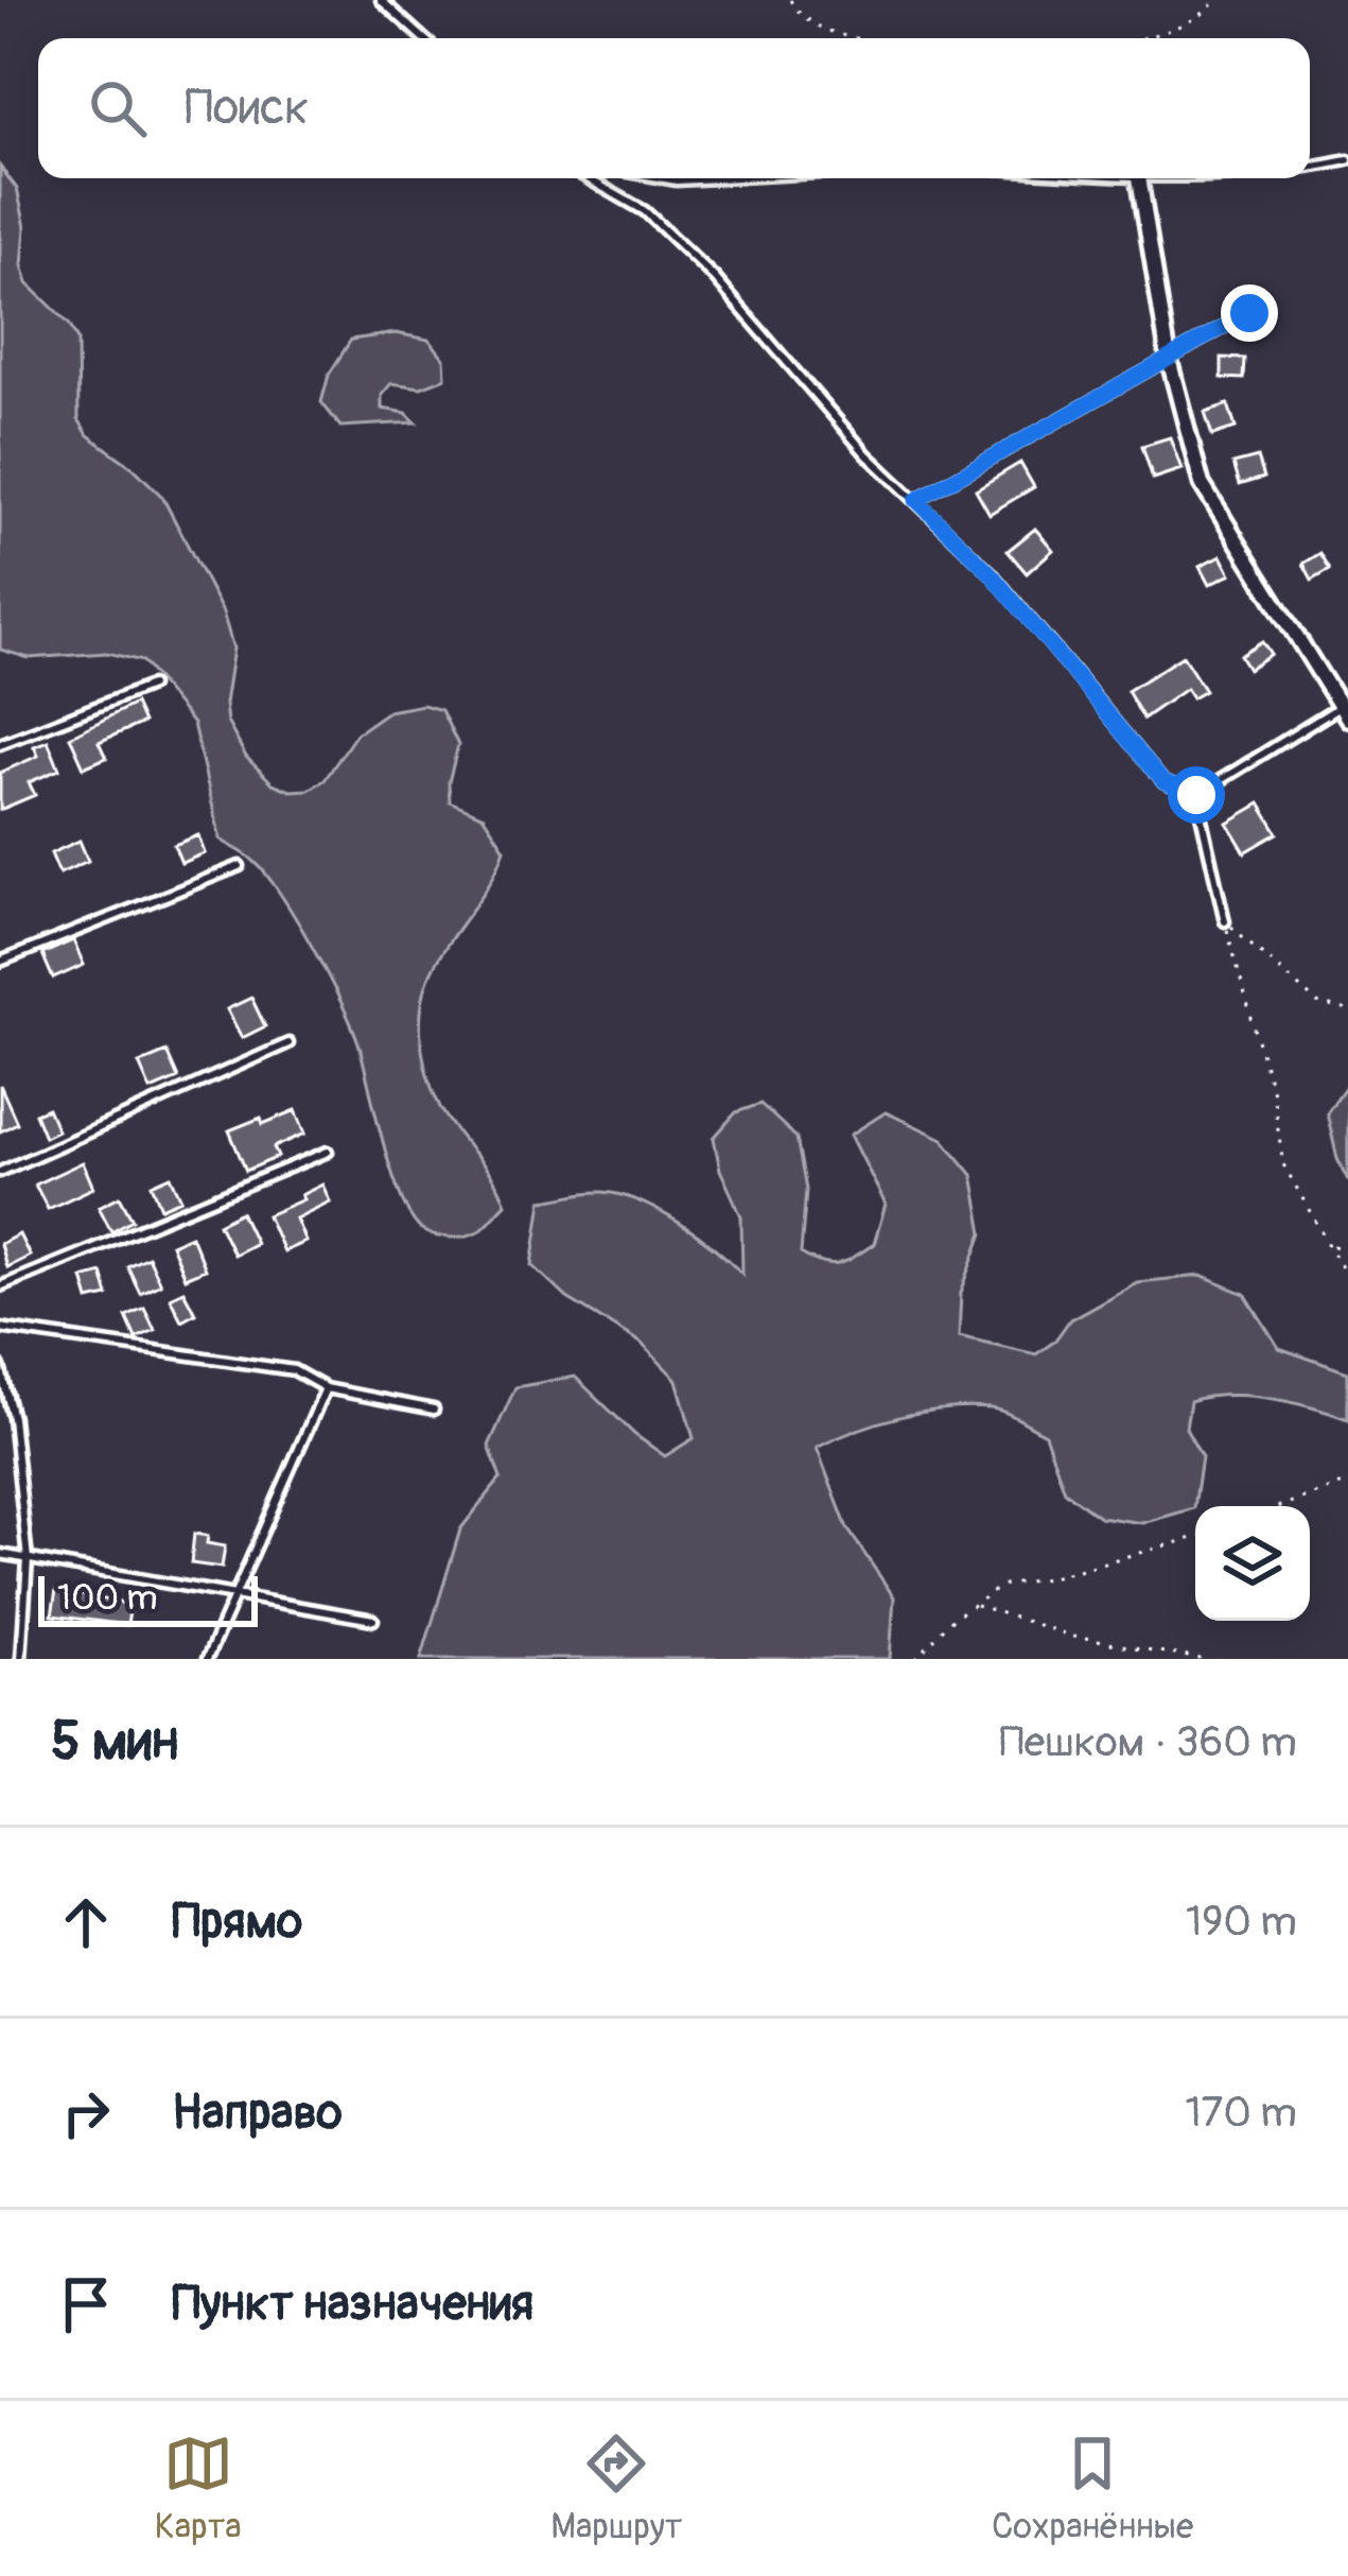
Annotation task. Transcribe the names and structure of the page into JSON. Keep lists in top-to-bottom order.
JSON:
{
  "scale_bar": "100 m",
  "page": {
    "search": "Поиск",
    "scale": "100 m",
    "heading": ["5 мин", "Пешком · 360 m"],
    "list": [
      ["Прямо", "190 m"],
      ["Направо", "170 m"],
      "Пункт назначения"
    ],
    "nav": ["Карта", "Маршрут", "Сохранённые"]
  }
}
